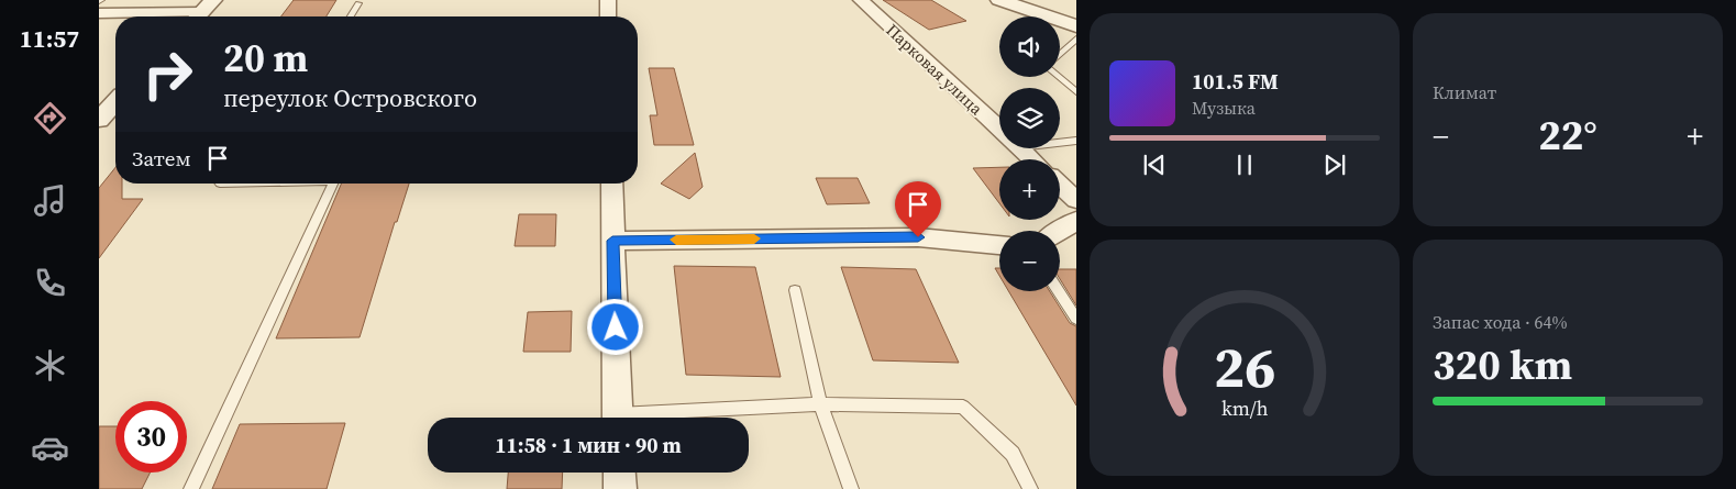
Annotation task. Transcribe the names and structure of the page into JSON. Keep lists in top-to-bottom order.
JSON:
{
  "streets": {
    "street": ["Парковая улица"]
  },
  "page": {
    "tabs": "11:57",
    "tile": [
      "Климат",
      ["Запас хода · 64%", "320 km"]
    ],
    "map_buttons": ["+", "−"],
    "turn": ["20 m", "переулок Островского"],
    "song": ["101.5 FM", "Музыка"],
    "heat": ["−", "22°", "+"],
    "then": "Затем",
    "limit": "30",
    "trip": "11:58 · 1 мин · 90 m",
    "gauge": ["26", "km/h"]
  }
}
